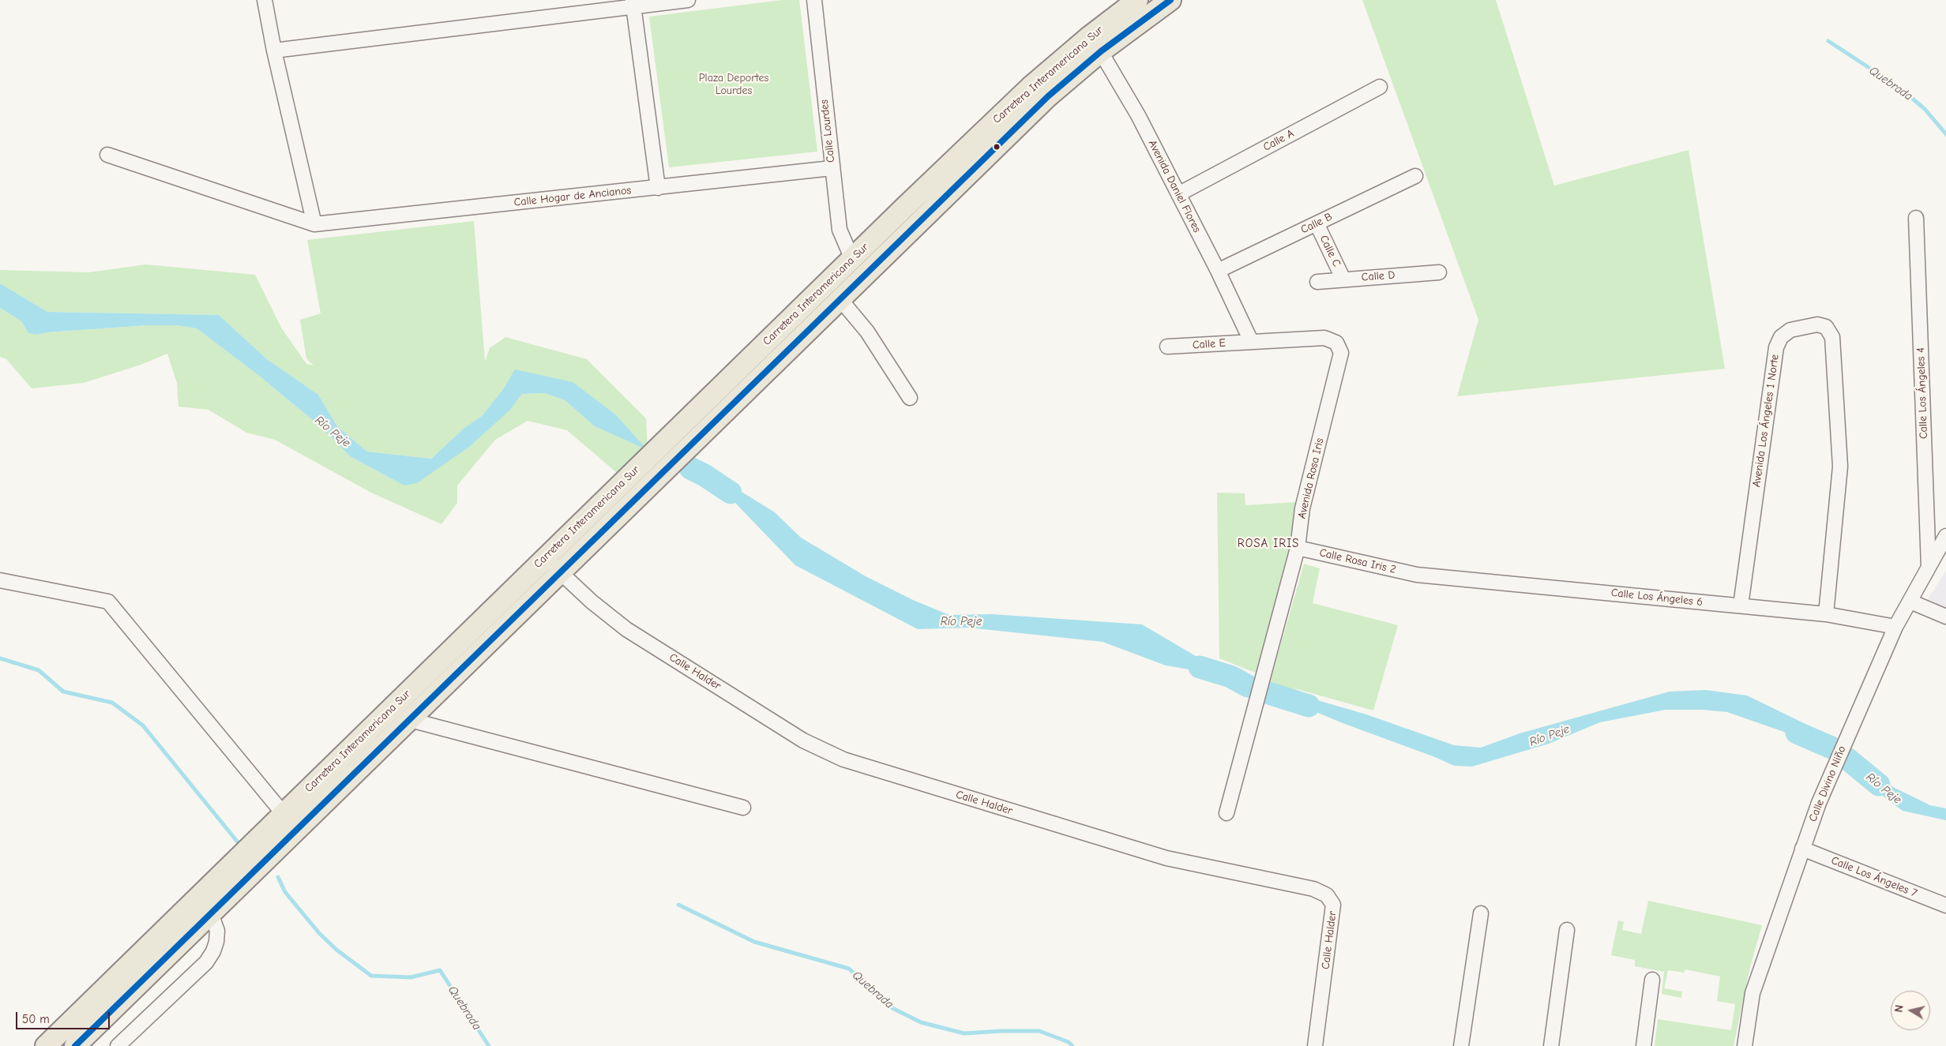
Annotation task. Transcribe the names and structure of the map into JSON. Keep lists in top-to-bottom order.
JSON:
{
  "streets": {
    "highway": ["Carretera Interamericana Sur"],
    "street": [
      "Calle Lourdes",
      "Calle A",
      "Avenida Daniel Flores",
      "Calle Hogar de Ancianos",
      "Calle B",
      "Calle C",
      "Calle D",
      "Calle E",
      "Calle Los Ángeles 4",
      "Avenida Los Ángeles 1 Norte",
      "Avenida Rosa Iris",
      "Calle Rosa Iris 2",
      "Calle Los Ángeles 6",
      "Calle Halder",
      "Calle Divino Niño",
      "Calle Los Ángeles 7"
    ]
  },
  "crossings": [
    ["Carretera Interamericana Sur", "Calle Lourdes"],
    ["Carretera Interamericana Sur", "Avenida Daniel Flores"],
    ["Carretera Interamericana Sur", "Calle Halder"],
    ["Calle Lourdes", "Calle Hogar de Ancianos"],
    ["Calle A", "Avenida Daniel Flores"],
    ["Avenida Daniel Flores", "Calle B"],
    ["Avenida Daniel Flores", "Calle E"],
    ["Avenida Daniel Flores", "Avenida Rosa Iris"],
    ["Calle B", "Calle C"],
    ["Calle C", "Calle D"],
    ["Calle E", "Avenida Rosa Iris"],
    ["Calle Los Ángeles 4", "Calle Divino Niño"],
    ["Avenida Los Ángeles 1 Norte", "Calle Los Ángeles 6"],
    ["Avenida Rosa Iris", "Calle Rosa Iris 2"],
    ["Calle Rosa Iris 2", "Calle Los Ángeles 6"],
    ["Calle Los Ángeles 6", "Calle Divino Niño"],
    ["Calle Divino Niño", "Calle Los Ángeles 7"]
  ],
  "districts": ["ROSA IRIS"],
  "water": ["Quebrada", "Río Peje"],
  "parks": ["Plaza Deportes Lourdes"],
  "scale_bar": "50 m",
  "north": "left"
}
